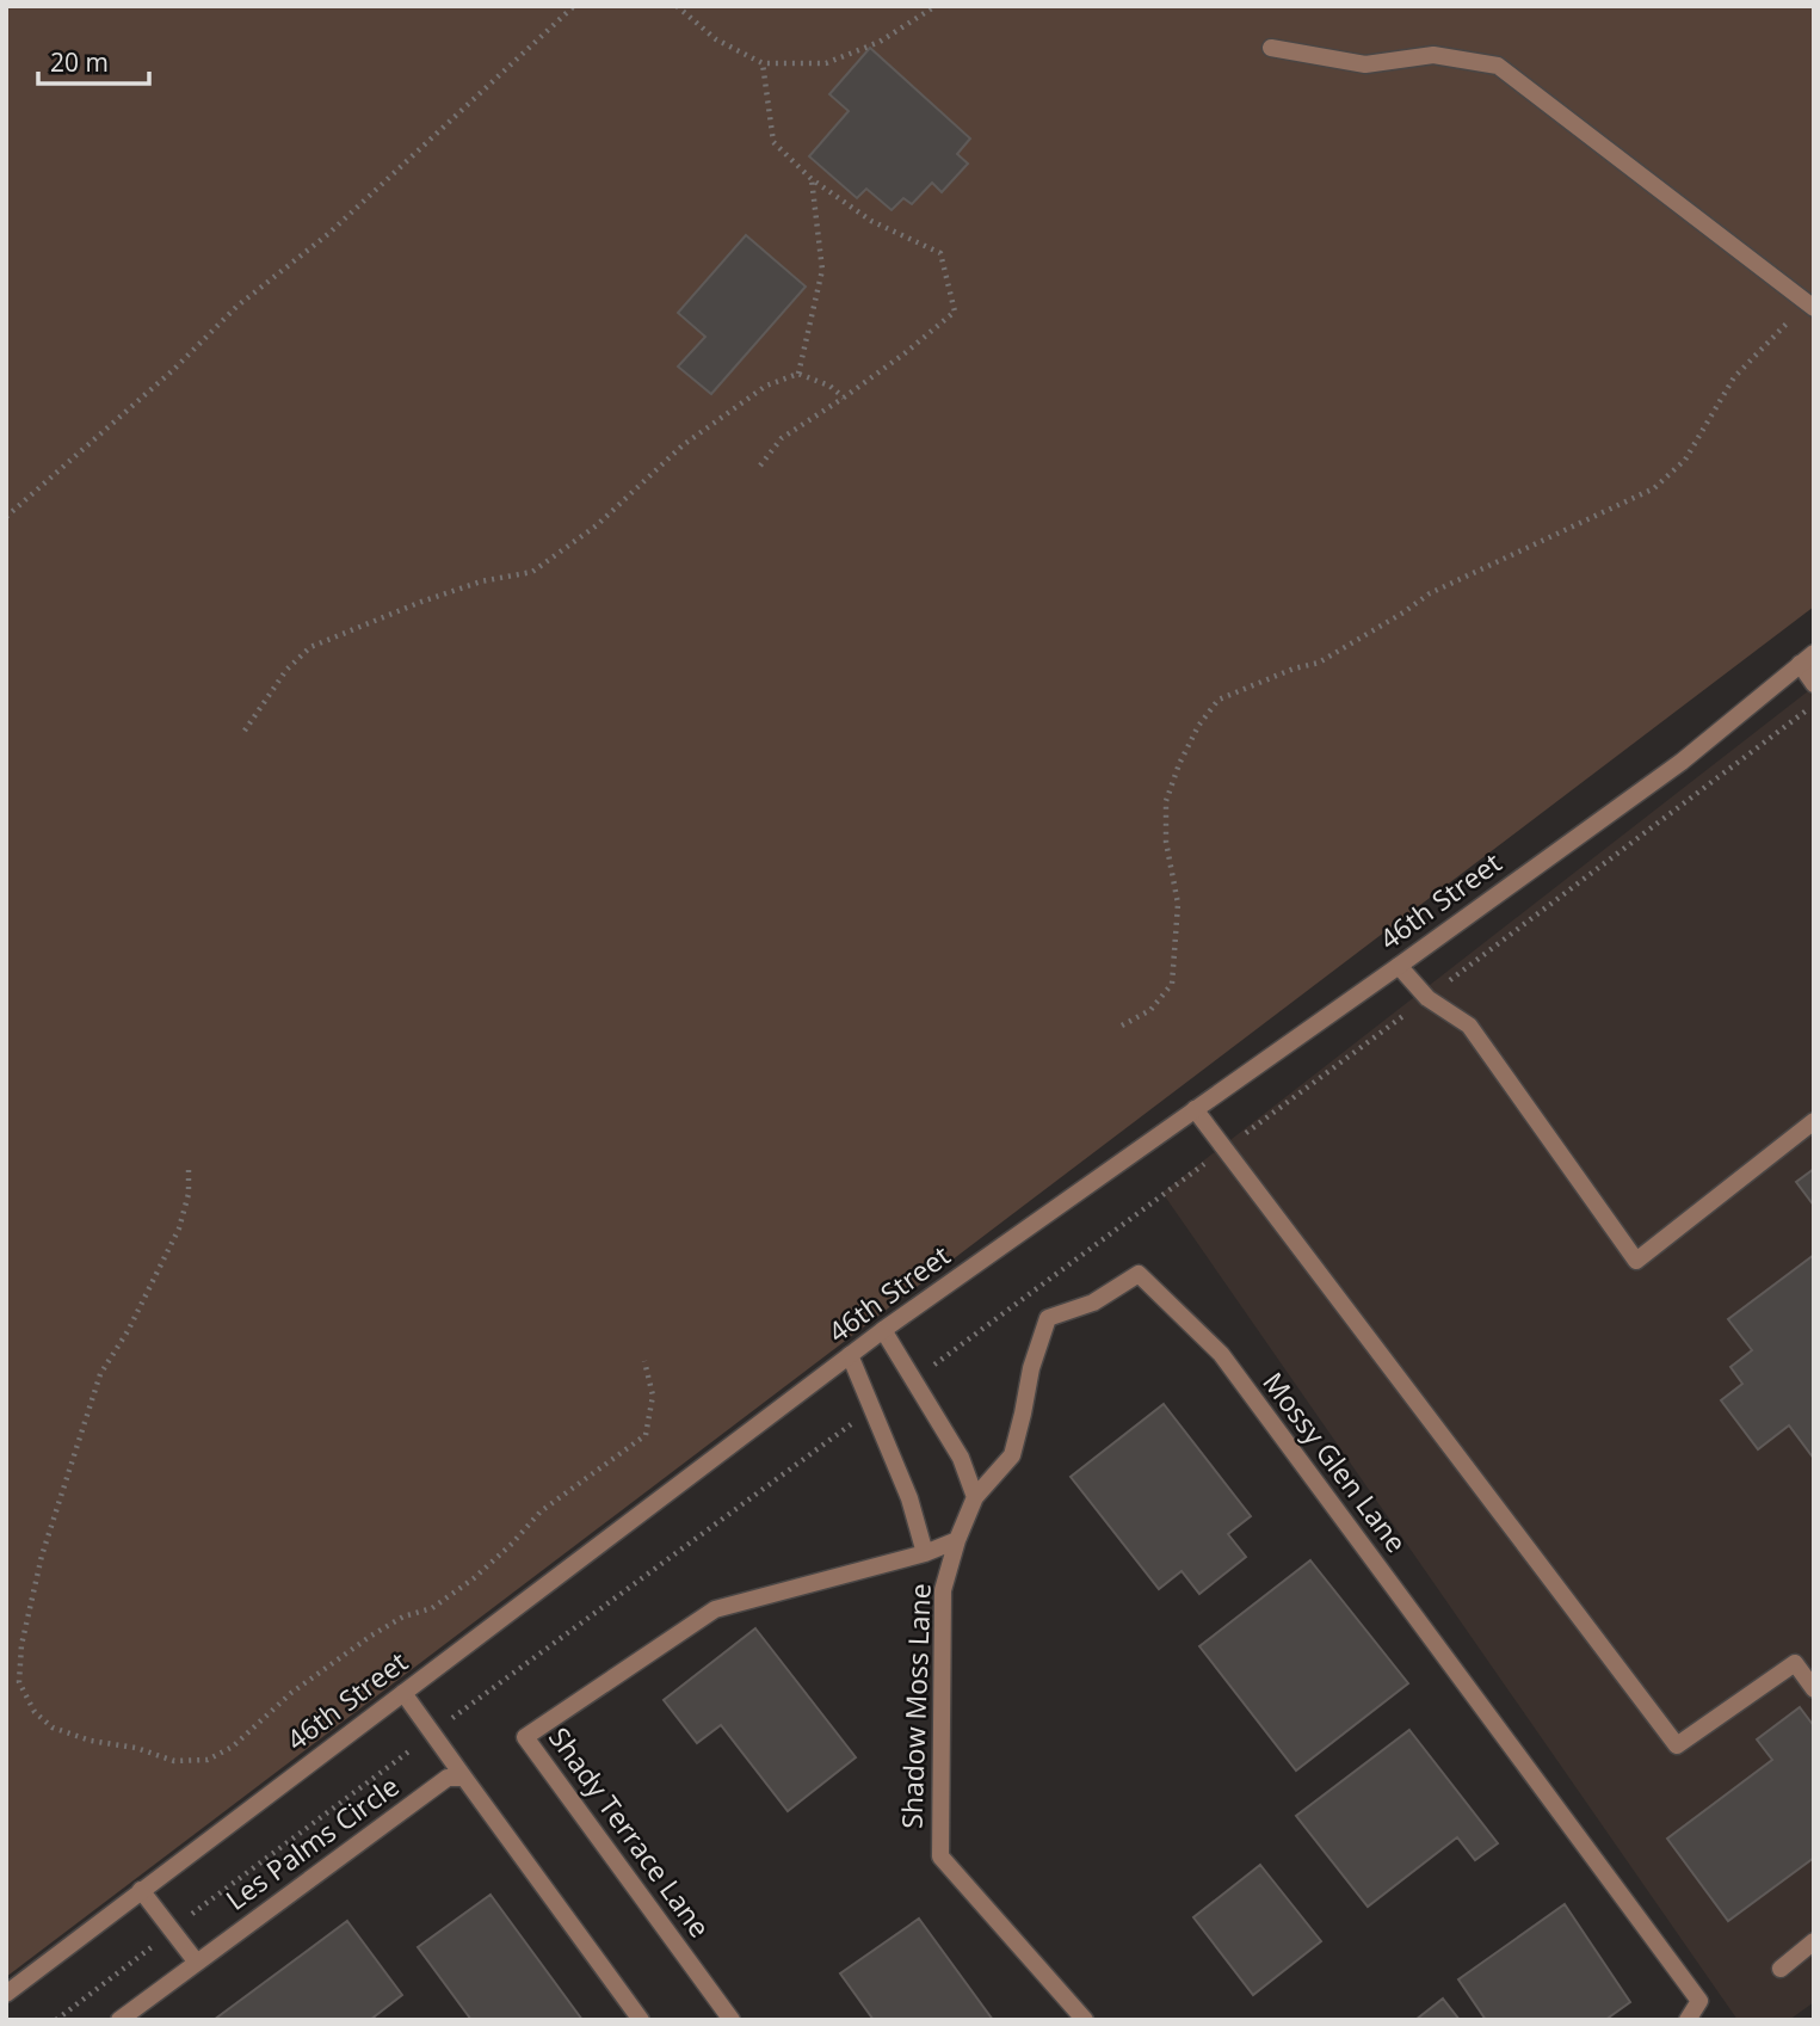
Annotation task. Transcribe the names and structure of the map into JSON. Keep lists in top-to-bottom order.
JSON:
{
  "streets": {
    "street": [
      "46th Street",
      "Mossy Glen Lane",
      "Shadow Moss Lane",
      "Shady Terrace Lane",
      "Les Palms Circle"
    ]
  },
  "crossings": [
    ["46th Street", "Shadow Moss Lane"],
    ["Mossy Glen Lane", "Shadow Moss Lane"],
    ["Shadow Moss Lane", "Shady Terrace Lane"]
  ],
  "scale_bar": "20 m"
}
